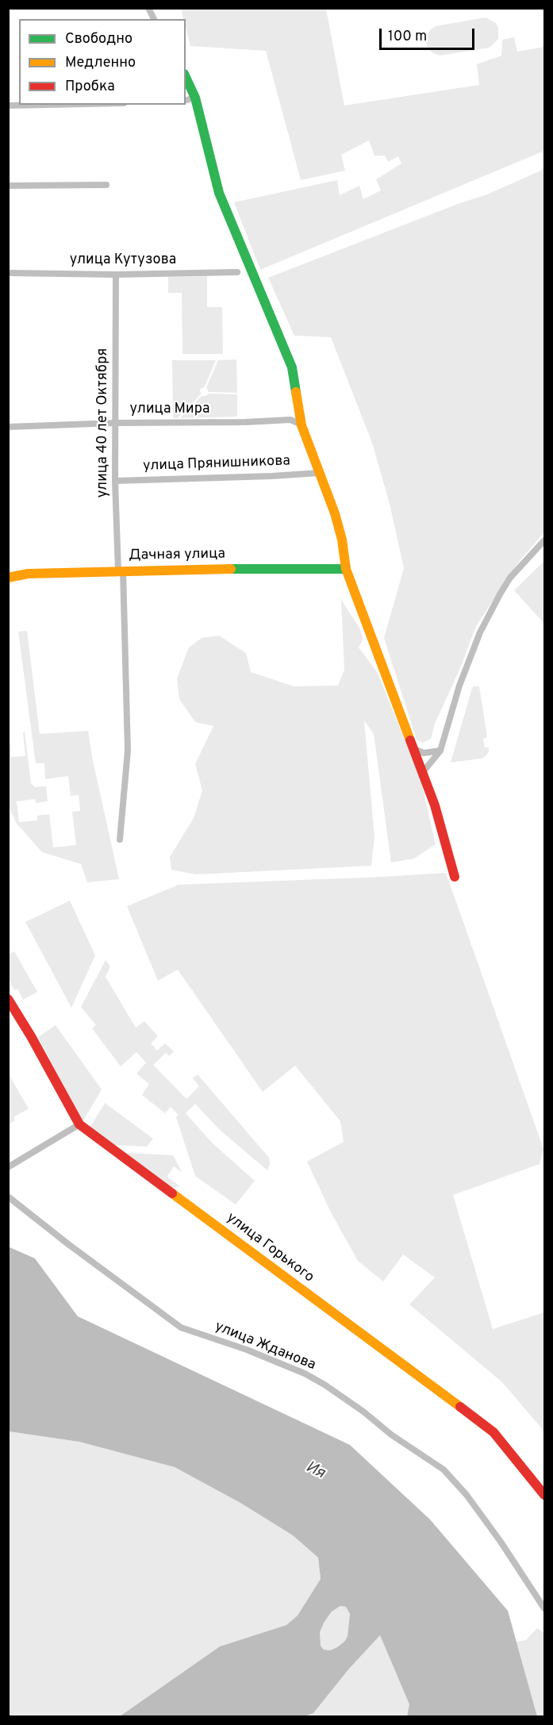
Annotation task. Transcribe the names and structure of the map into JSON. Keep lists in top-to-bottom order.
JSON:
{
  "streets": {
    "street": [
      "улица Кутузова",
      "улица Мира",
      "улица 40 лет Октября",
      "улица Прянишникова",
      "Дачная улица",
      "улица Горького",
      "улица Жданова"
    ]
  },
  "crossings": [
    ["улица Кутузова", "улица 40 лет Октября"],
    ["улица Мира", "улица 40 лет Октября"],
    ["улица 40 лет Октября", "улица Прянишникова"],
    ["улица 40 лет Октября", "Дачная улица"]
  ],
  "water": ["Ия"],
  "legend": ["Свободно", "Медленно", "Пробка"],
  "scale_bar": "100 m"
}
